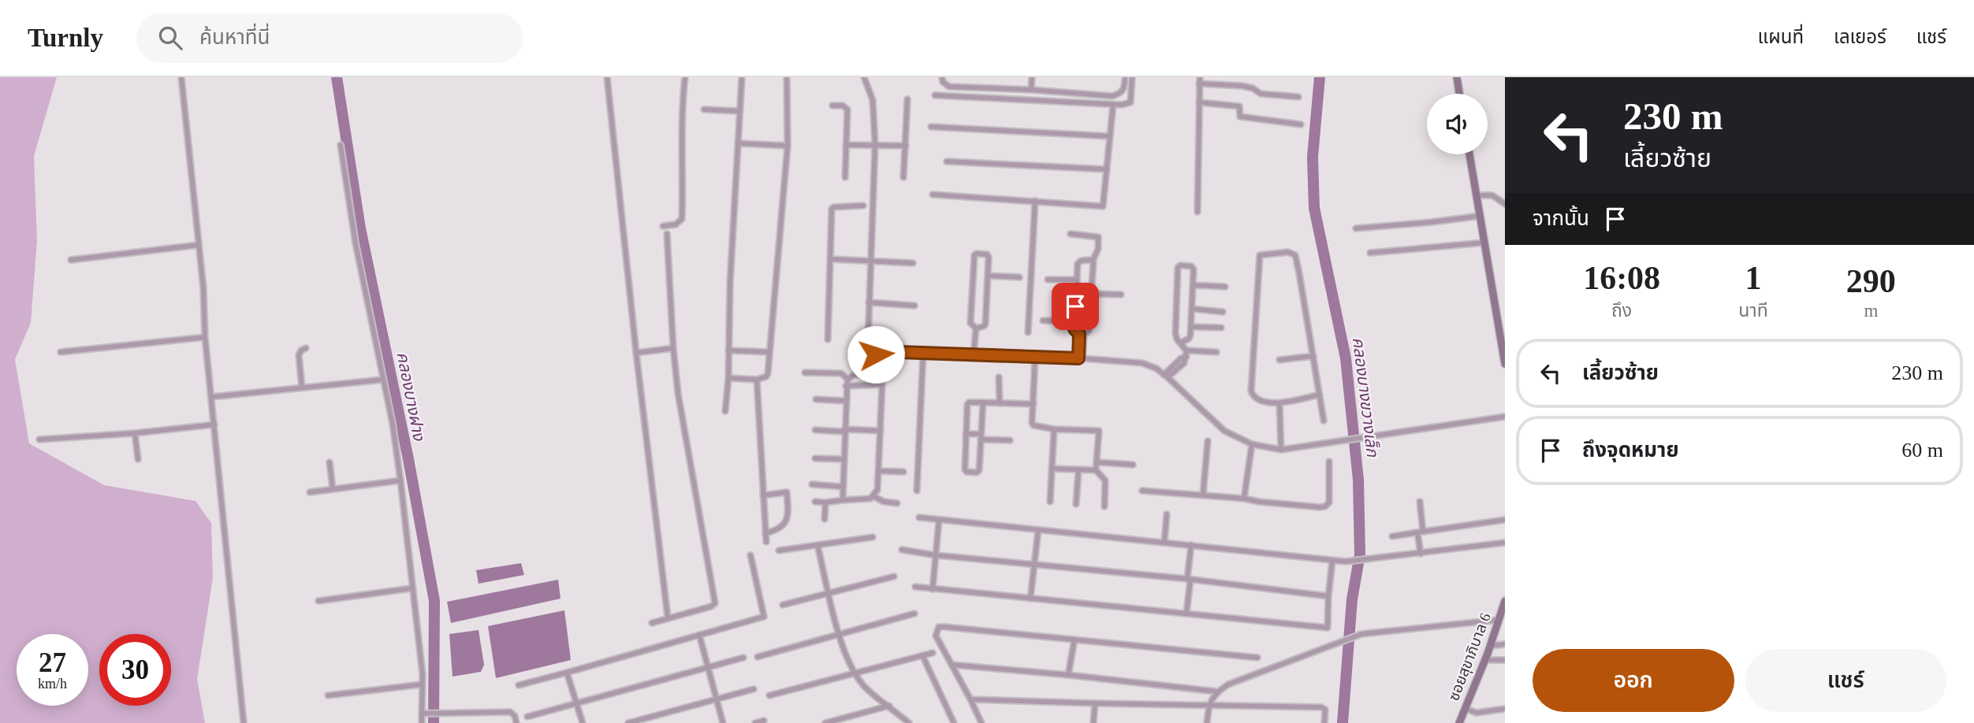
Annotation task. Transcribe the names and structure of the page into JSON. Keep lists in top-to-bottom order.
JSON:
{
  "streets": {
    "street": ["ซอยสุขาภิบาล 6"]
  },
  "water": ["คลองบางฝาง", "คลองบางขวางเล็ก"],
  "page": {
    "header": "Turnly",
    "search": "ค้นหาที่นี่",
    "nav": ["แผนที่", "เลเยอร์", "แชร์"],
    "turn": ["230 m", "เลี้ยวซ้าย"],
    "then": "จากนั้น",
    "eta": [
      "16:08",
      "ถึง",
      "1",
      "นาที",
      "290",
      "m"
    ],
    "list": [
      {
        "name": "เลี้ยวซ้าย",
        "value": "230 m"
      },
      {
        "name": "ถึงจุดหมาย",
        "value": "60 m"
      }
    ],
    "speed": "27 km/h",
    "limit": "30",
    "buttons": ["ออก", "แชร์"]
  }
}
